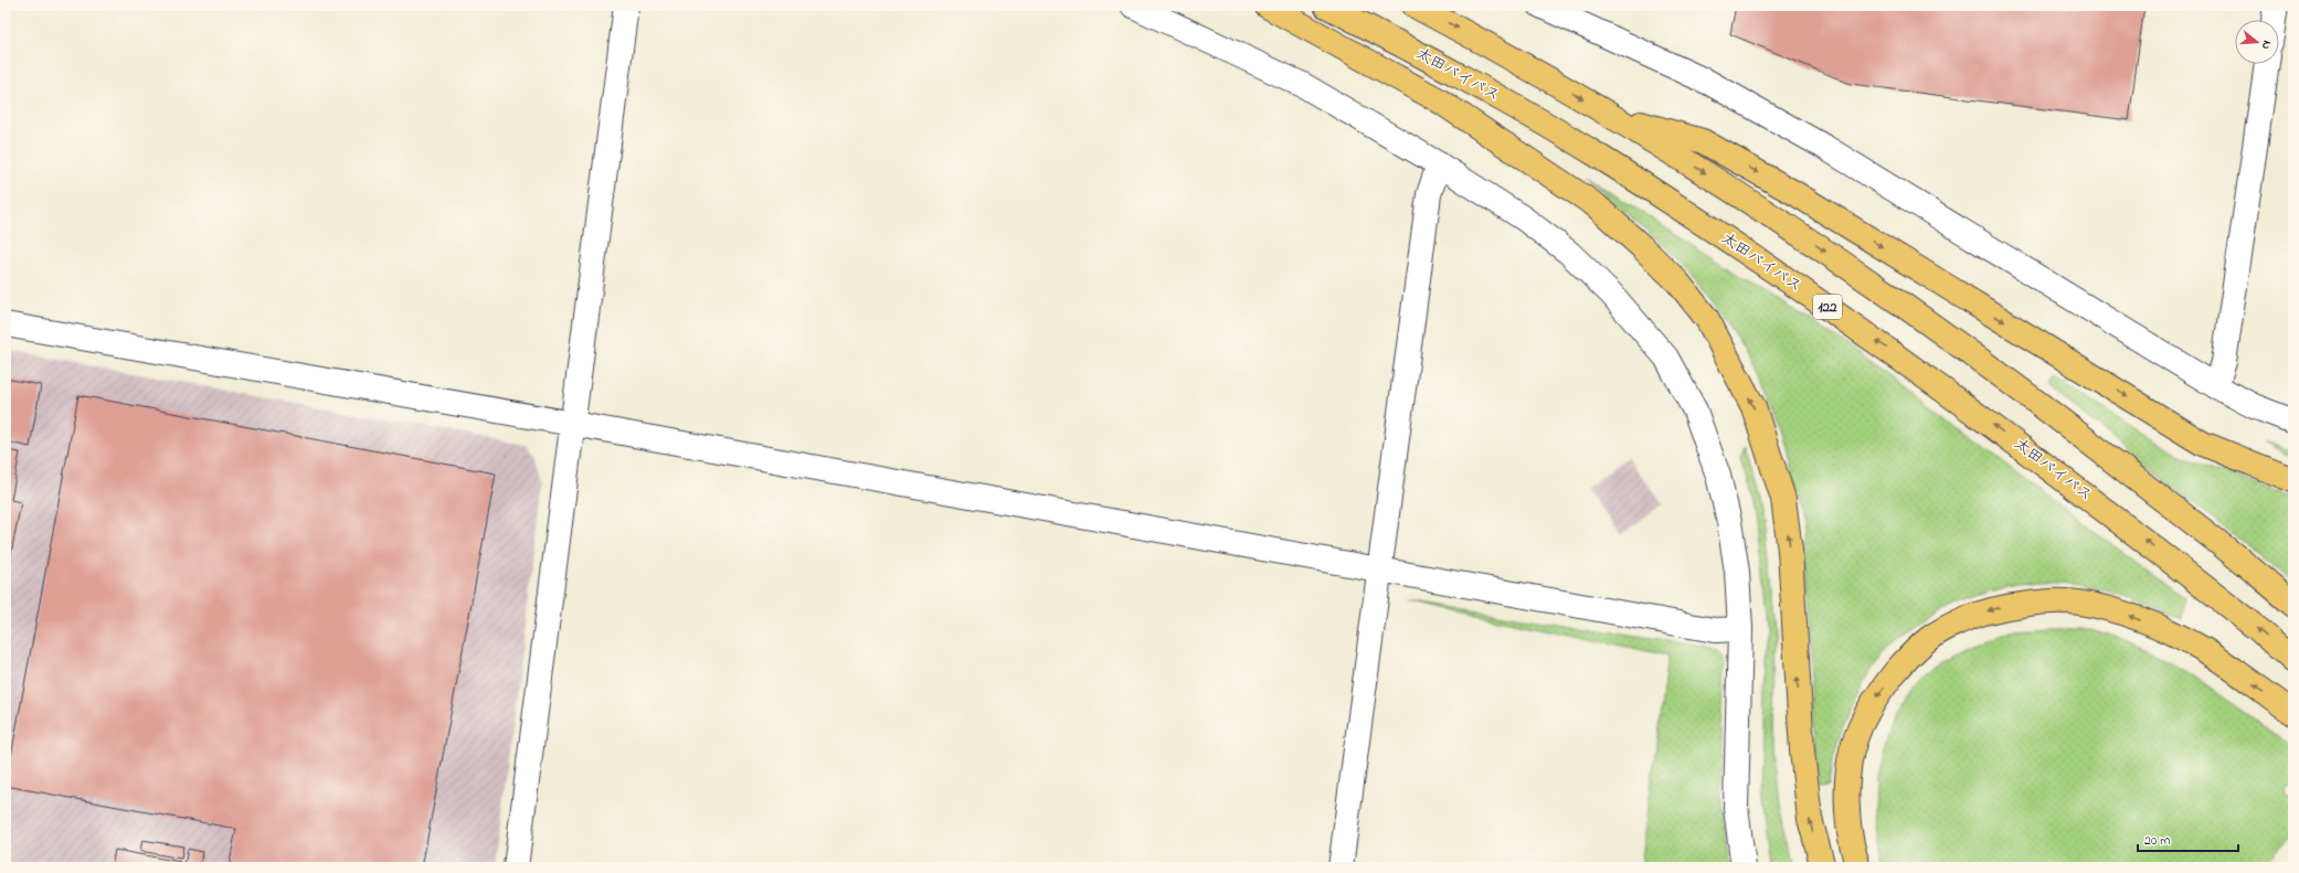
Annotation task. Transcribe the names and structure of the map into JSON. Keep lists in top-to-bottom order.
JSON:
{
  "streets": {
    "highway": ["太田バイパス", "122"]
  },
  "scale_bar": "20 m",
  "north": "right"
}
